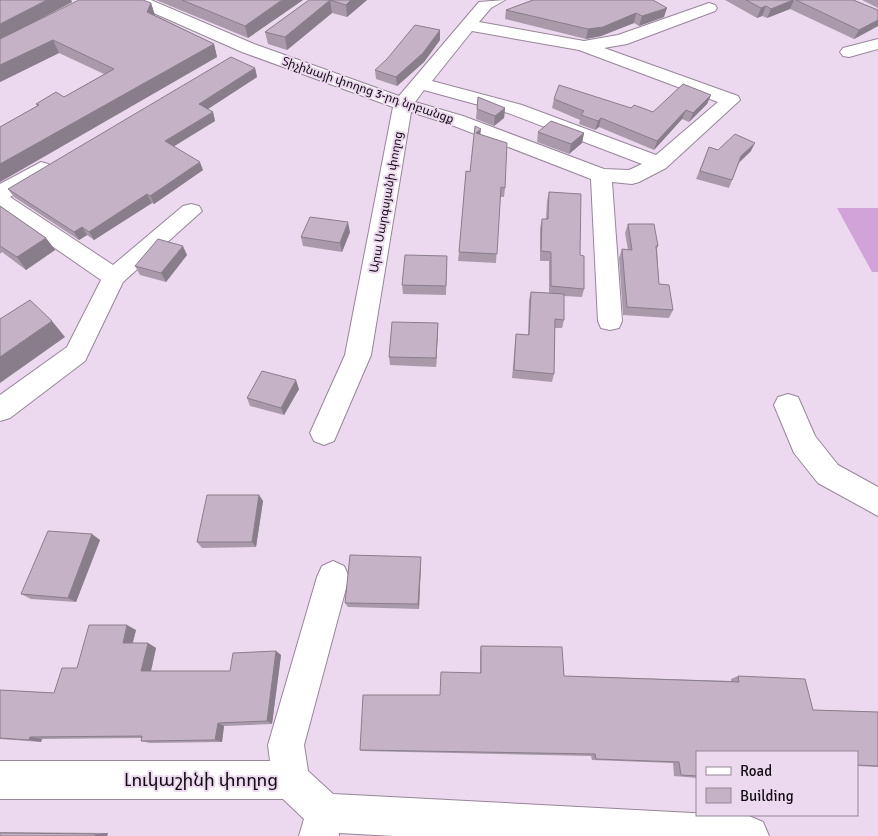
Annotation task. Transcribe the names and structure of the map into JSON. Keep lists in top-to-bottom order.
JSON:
{
  "streets": {
    "street": ["Տիչինայի փողոց 3-րդ նրբանցք", "Արա Սարգսյանի փողոց", "Լուկաշինի փողոց"]
  },
  "crossings": [
    ["Տիչինայի փողոց 3-րդ նրբանցք", "Արա Սարգսյանի փողոց"]
  ],
  "legend": ["Road", "Building"]
}
